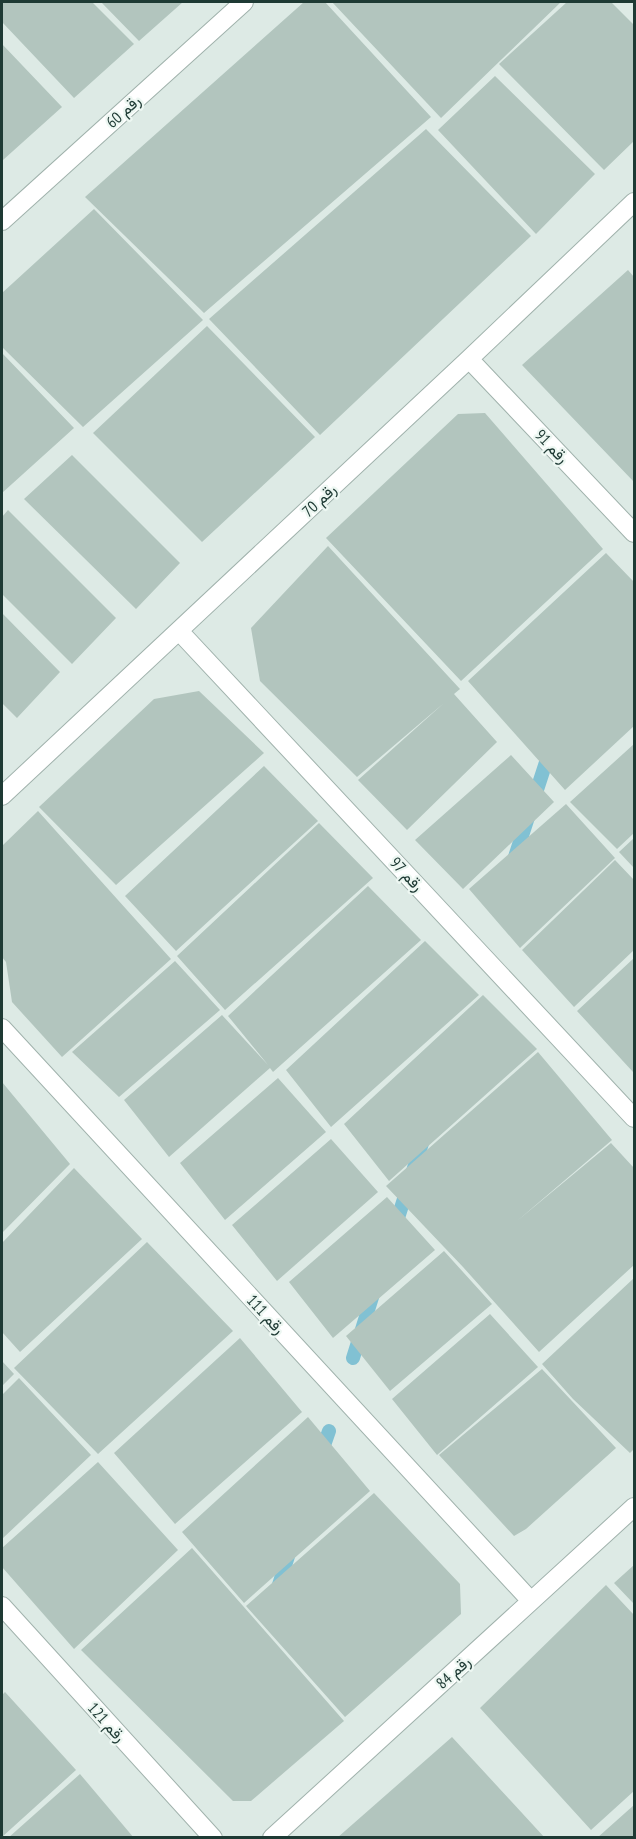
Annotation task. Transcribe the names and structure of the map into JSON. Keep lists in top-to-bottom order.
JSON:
{
  "streets": {
    "street": [
      "رقم 60",
      "رقم 91",
      "رقم 70",
      "رقم 97",
      "رقم 111",
      "رقم 84",
      "رقم 121"
    ]
  },
  "crossings": [
    ["رقم 91", "رقم 70"],
    ["رقم 70", "رقم 97"],
    ["رقم 111", "رقم 84"]
  ]
}
